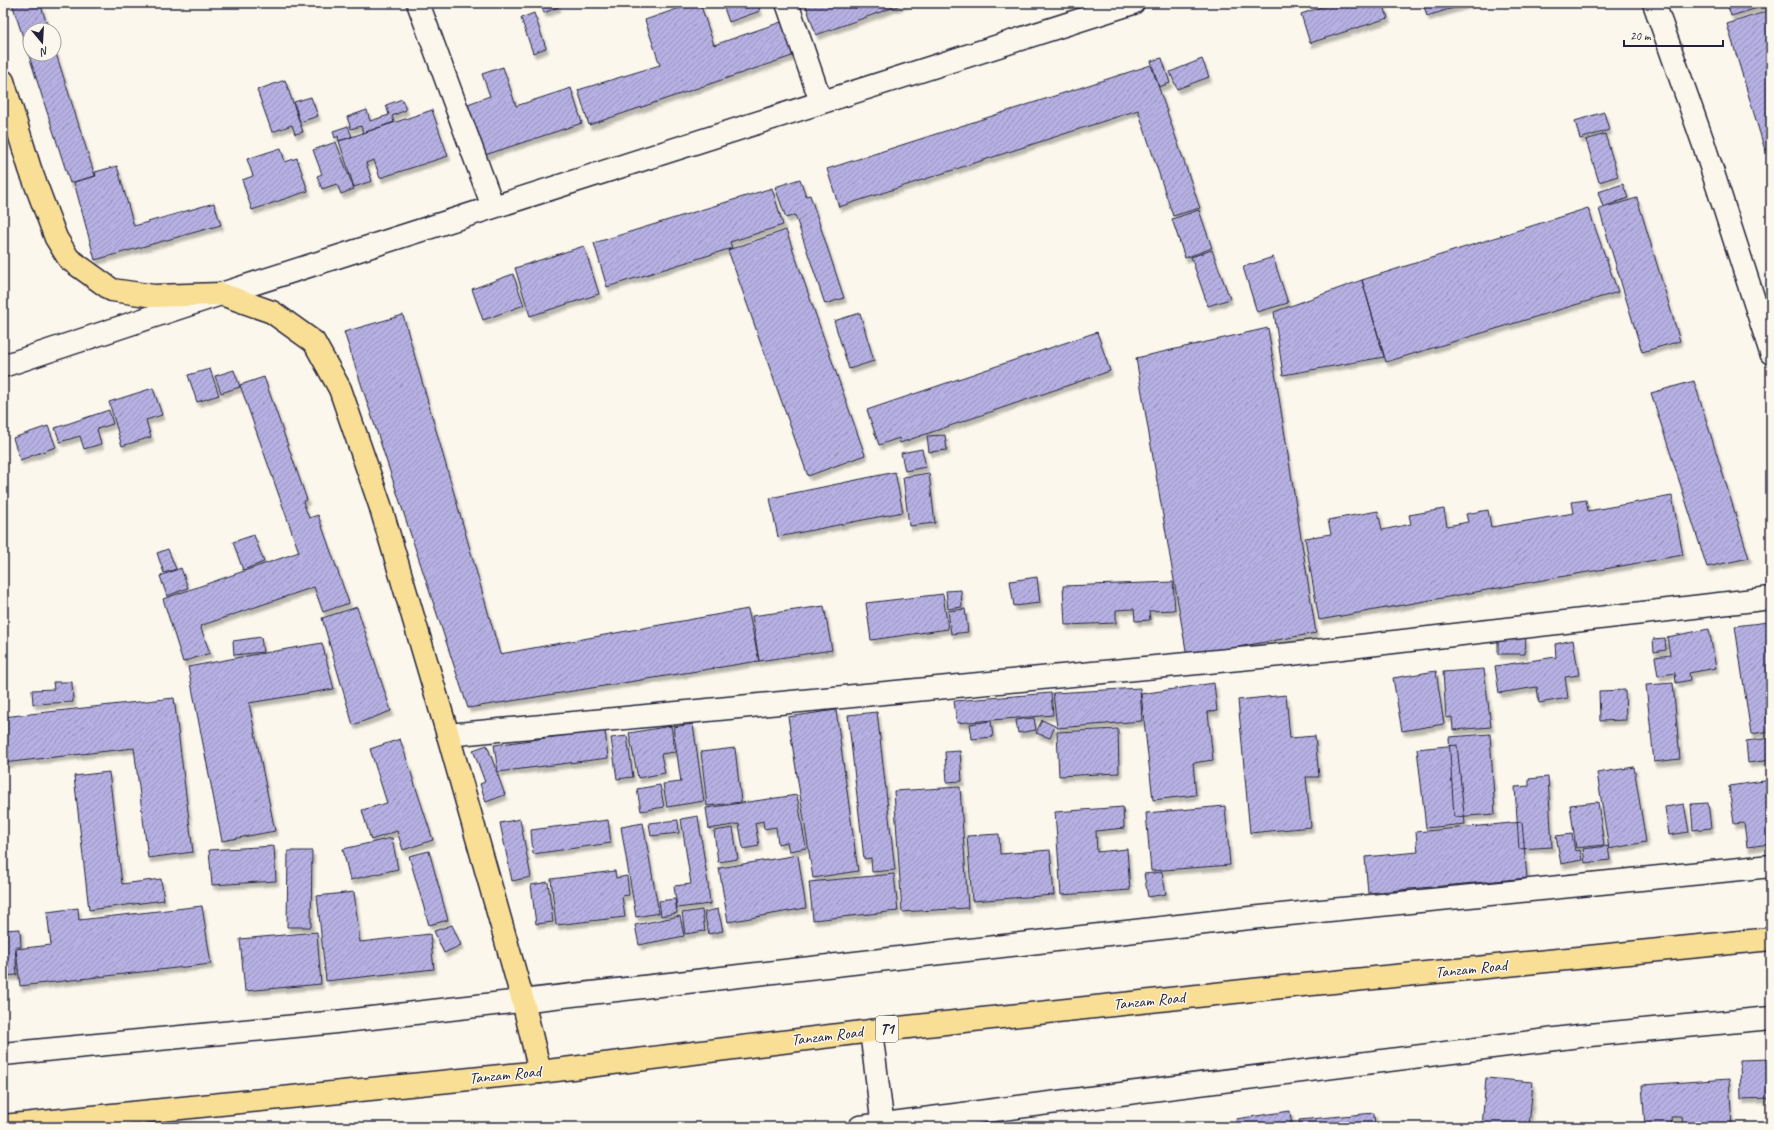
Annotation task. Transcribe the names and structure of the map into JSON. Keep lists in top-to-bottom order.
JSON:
{
  "streets": {
    "main road": ["Tanzam Road", "T1"]
  },
  "scale_bar": "20 m",
  "north": "bottom"
}
